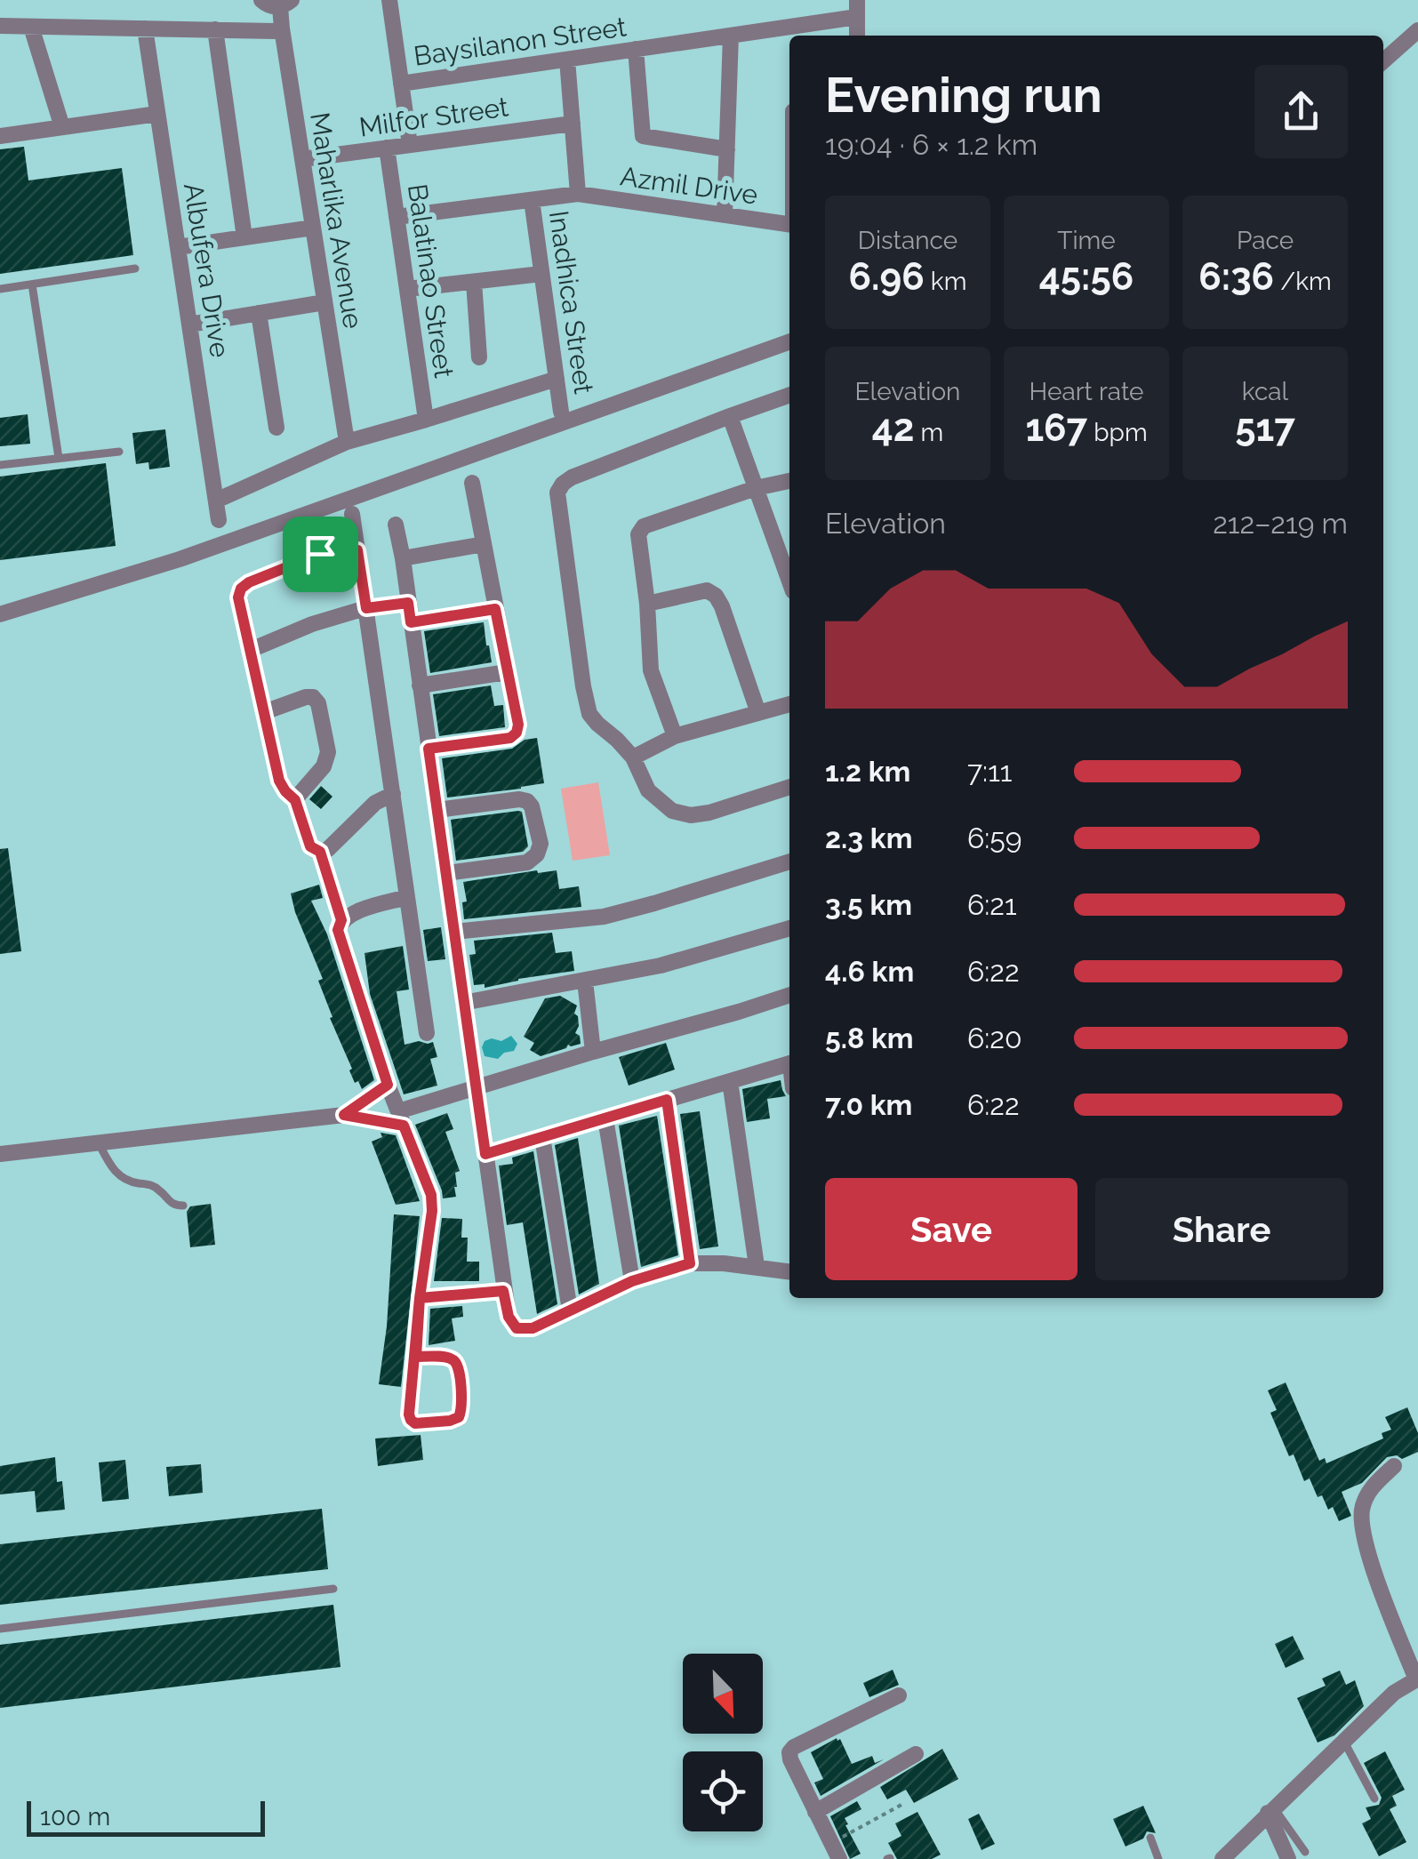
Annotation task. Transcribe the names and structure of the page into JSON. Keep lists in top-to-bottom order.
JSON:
{
  "streets": {
    "street": [
      "Baysilanon Street",
      "Milfor Street",
      "Azmil Drive",
      "Maharlika Avenue",
      "Albufera Drive",
      "Balatinao Street",
      "Inadhica Street"
    ]
  },
  "crossings": [
    ["Milfor Street", "Maharlika Avenue"],
    ["Milfor Street", "Balatinao Street"],
    ["Azmil Drive", "Balatinao Street"],
    ["Azmil Drive", "Inadhica Street"]
  ],
  "scale_bar": "100 m",
  "north": "bottom right",
  "page": {
    "heading": ["Evening run", "19:04 · 6 × 1.2 km"],
    "stats": [
      ["Distance", "6.96 km"],
      ["Time", "45:56"],
      ["Pace", "6:36 /km"],
      ["Elevation", "42 m"],
      ["Heart rate", "167 bpm"],
      ["kcal", "517"]
    ],
    "chart": ["Elevation", "212–219 m"],
    "list": [
      {
        "name": "1.2 km",
        "note": "7:11"
      },
      {
        "name": "2.3 km",
        "note": "6:59"
      },
      {
        "name": "3.5 km",
        "note": "6:21"
      },
      {
        "name": "4.6 km",
        "note": "6:22"
      },
      {
        "name": "5.8 km",
        "note": "6:20"
      },
      {
        "name": "7.0 km",
        "note": "6:22"
      }
    ],
    "buttons": ["Save", "Share"],
    "scale": "100 m"
  }
}
